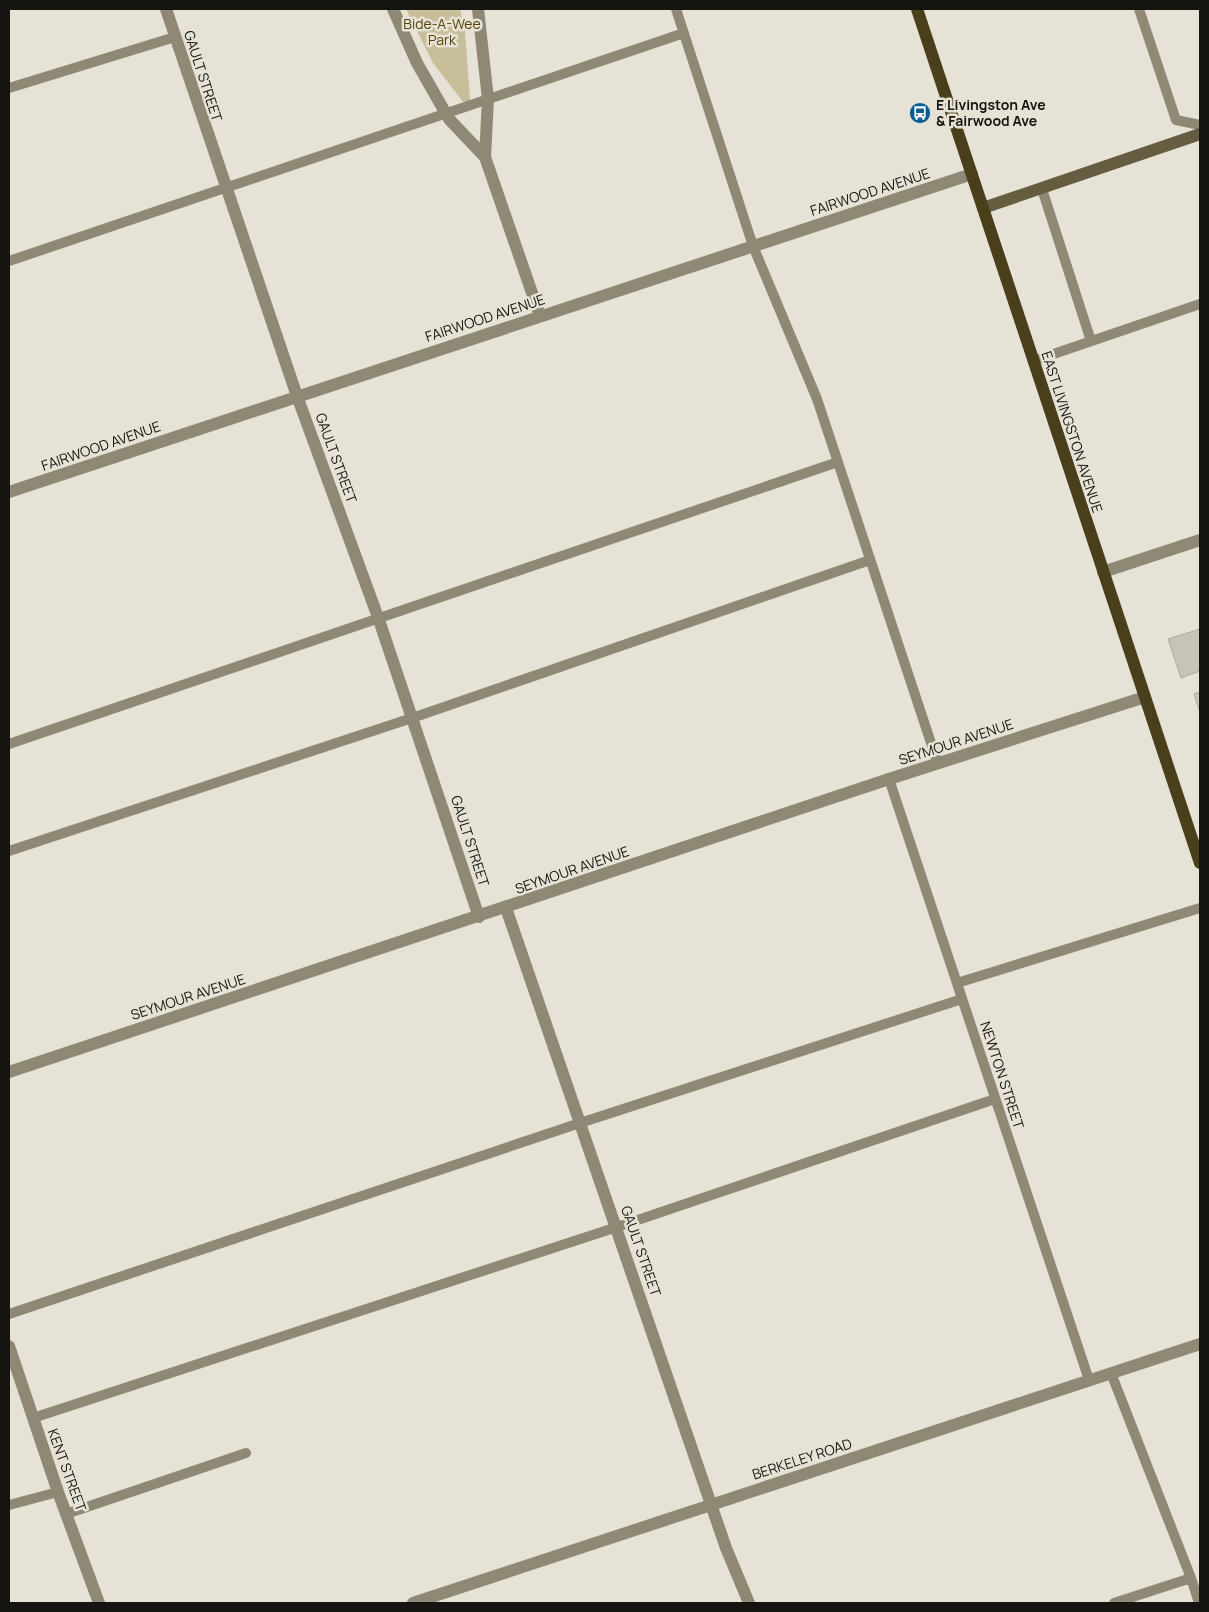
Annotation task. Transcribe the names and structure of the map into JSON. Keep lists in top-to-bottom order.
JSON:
{
  "streets": {
    "main road": ["EAST LIVINGSTON AVENUE"],
    "street": [
      "GAULT STREET",
      "FAIRWOOD AVENUE",
      "SEYMOUR AVENUE",
      "BERKELEY ROAD",
      "KENT STREET"
    ],
    "lane": ["NEWTON STREET"]
  },
  "crossings": [
    ["GAULT STREET", "FAIRWOOD AVENUE"],
    ["GAULT STREET", "SEYMOUR AVENUE"],
    ["GAULT STREET", "BERKELEY ROAD"],
    ["FAIRWOOD AVENUE", "EAST LIVINGSTON AVENUE"],
    ["EAST LIVINGSTON AVENUE", "SEYMOUR AVENUE"],
    ["SEYMOUR AVENUE", "NEWTON STREET"],
    ["NEWTON STREET", "BERKELEY ROAD"]
  ],
  "parks": ["Bide-A-Wee Park"],
  "places": {
    "bus stop": ["E Livingston Ave & Fairwood Ave"]
  }
}
